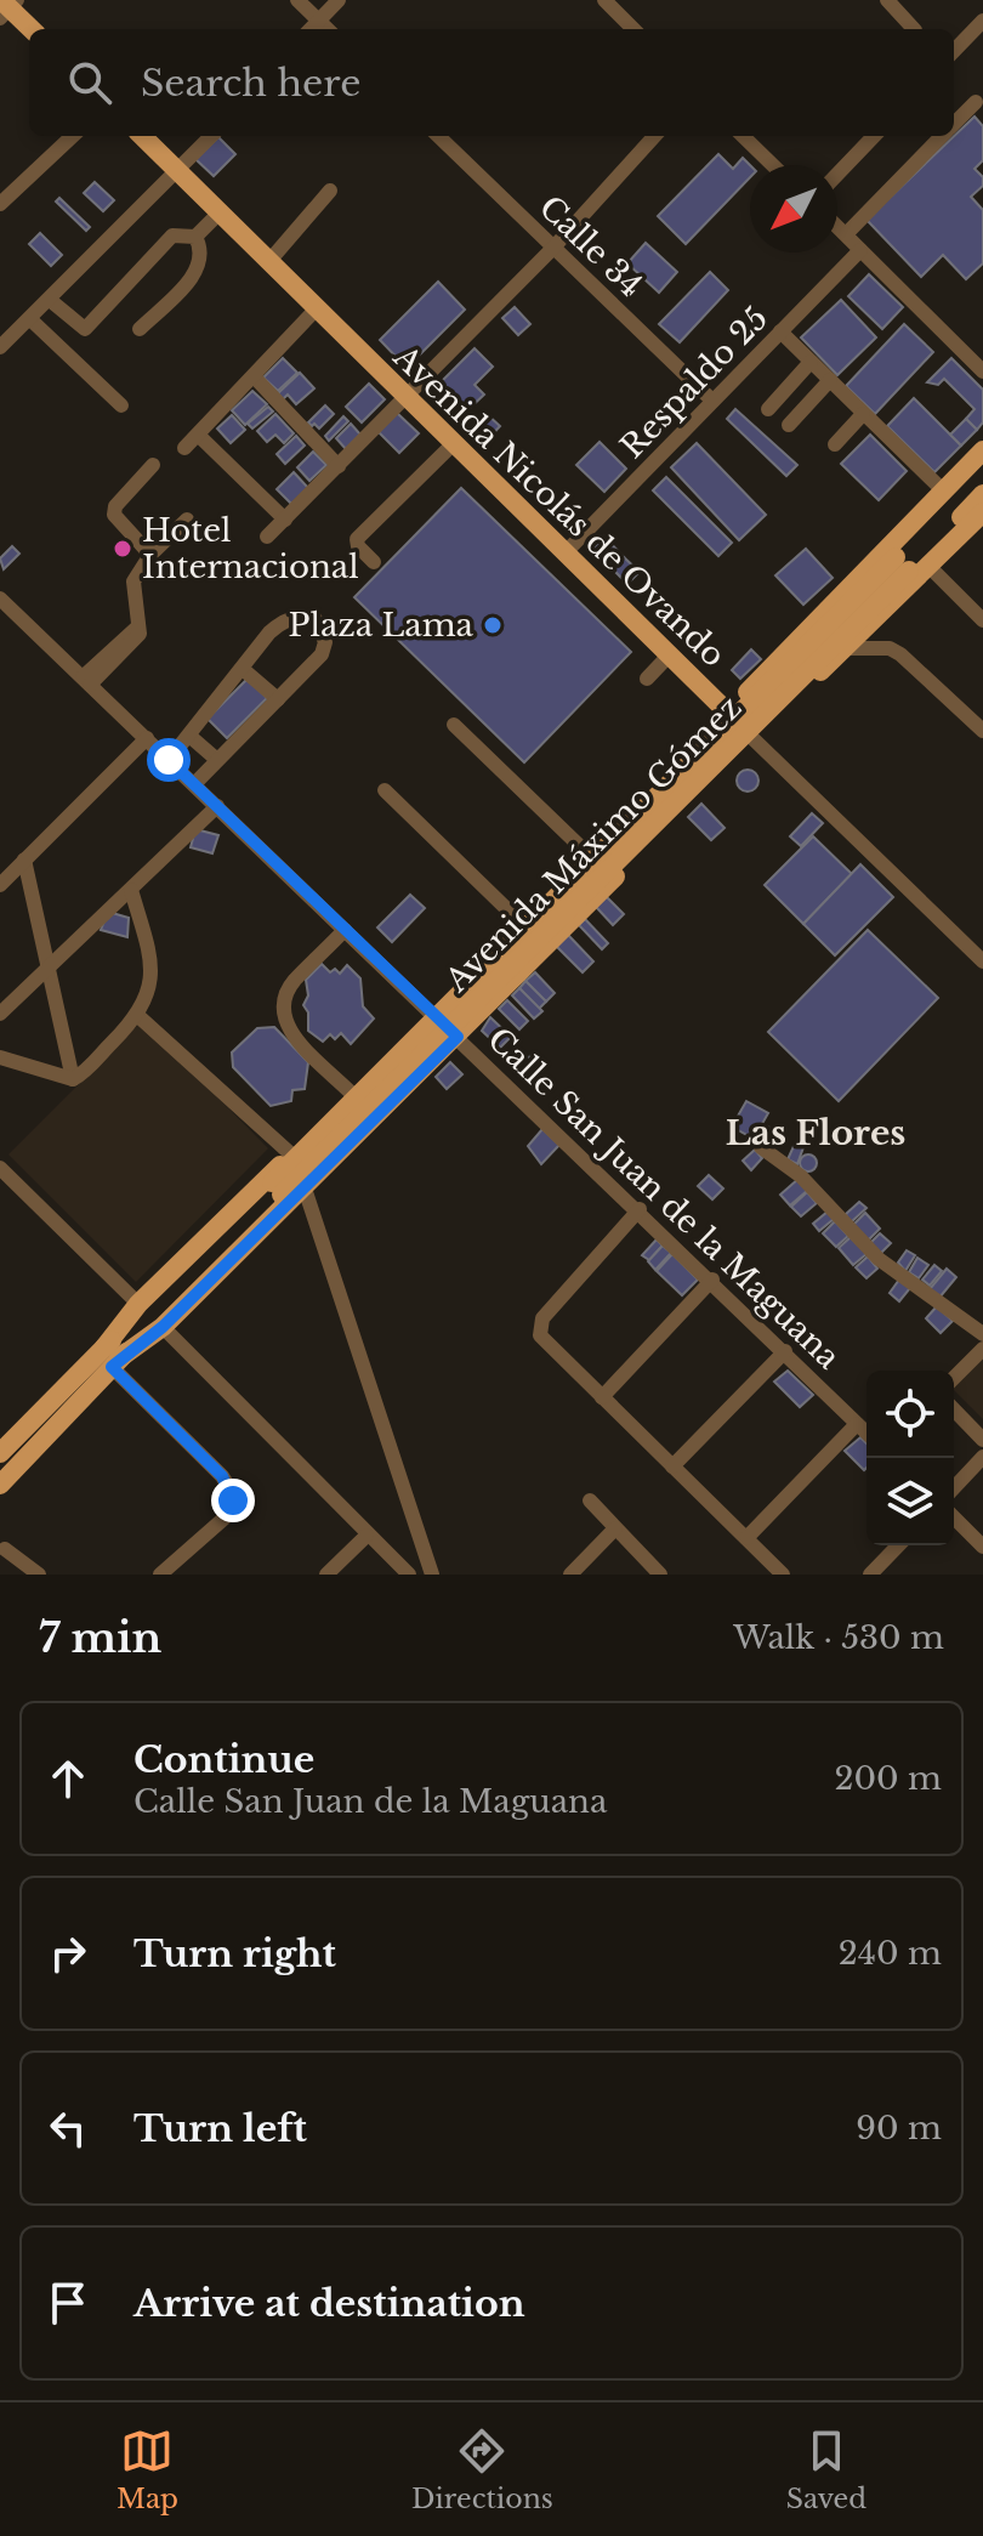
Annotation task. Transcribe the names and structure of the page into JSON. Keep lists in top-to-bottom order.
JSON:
{
  "streets": {
    "main road": ["Avenida Nicolás de Ovando", "Avenida Máximo Gómez"],
    "street": ["Calle 34", "Respaldo 25", "Calle San Juan de la Maguana"]
  },
  "crossings": [
    ["Calle 34", "Respaldo 25"],
    ["Respaldo 25", "Avenida Nicolás de Ovando"]
  ],
  "districts": ["Las Flores"],
  "places": ["Hotel Internacional", "Plaza Lama"],
  "north": "bottom left",
  "page": {
    "search": "Search here",
    "heading": ["7 min", "Walk · 530 m"],
    "list": [
      ["Continue", "Calle San Juan de la Maguana", "200 m"],
      ["Turn right", "240 m"],
      ["Turn left", "90 m"],
      "Arrive at destination"
    ],
    "nav": ["Map", "Directions", "Saved"]
  }
}
